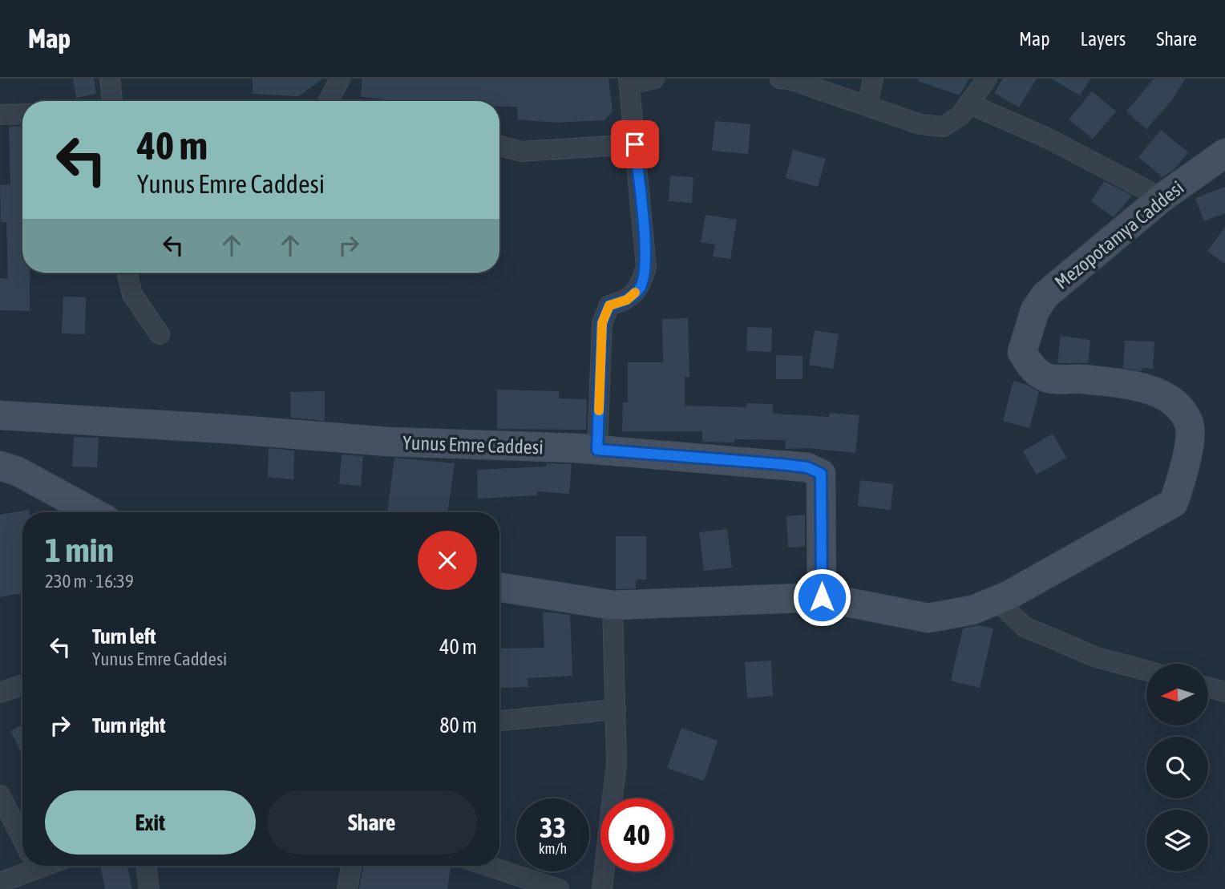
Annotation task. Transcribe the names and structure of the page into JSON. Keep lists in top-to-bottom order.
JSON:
{
  "streets": {
    "street": ["Mezopotamya Caddesi", "Yunus Emre Caddesi"]
  },
  "north": "left",
  "page": {
    "header": "Map",
    "nav": ["Map", "Layers", "Share"],
    "turn": ["40 m", "Yunus Emre Caddesi"],
    "heading": ["1 min", "230 m · 16:39"],
    "list": [
      {
        "name": "Turn left",
        "note": "Yunus Emre Caddesi",
        "value": "40 m"
      },
      {
        "name": "Turn right",
        "value": "80 m"
      }
    ],
    "buttons": ["Exit", "Share"],
    "speed": "33 km/h",
    "limit": "40"
  }
}
